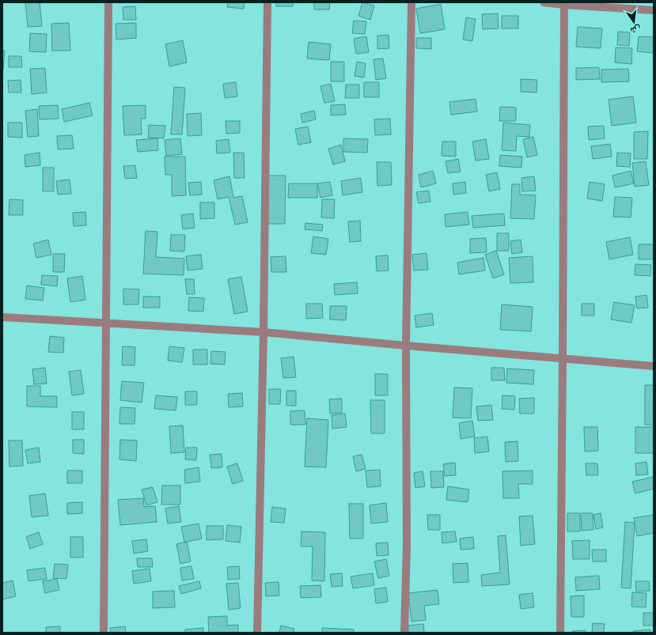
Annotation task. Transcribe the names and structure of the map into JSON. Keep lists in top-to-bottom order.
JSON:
{
  "north": "bottom"
}
